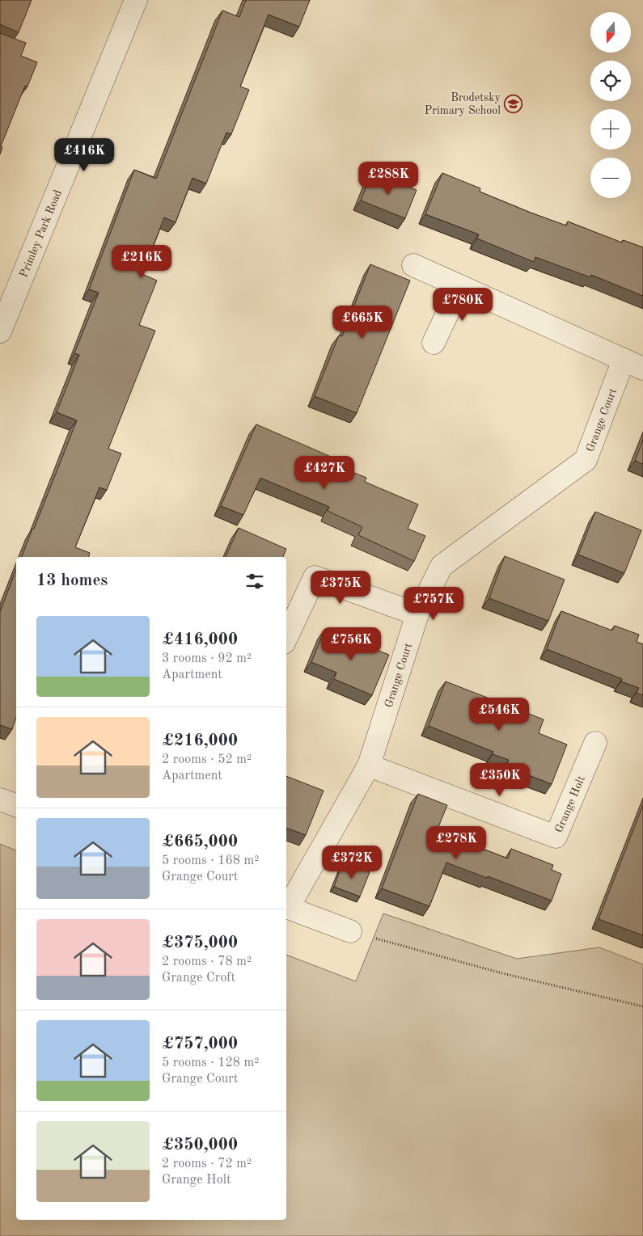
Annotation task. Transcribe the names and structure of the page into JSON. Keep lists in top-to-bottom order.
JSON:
{
  "streets": {
    "street": ["Primley Park Road", "Grange Court", "Grange Holt"]
  },
  "crossings": [
    ["Grange Court", "Grange Holt"]
  ],
  "places": {
    "school or university": ["Brodetsky Primary School"]
  },
  "north": "bottom",
  "page": {
    "map_buttons": ["+", "−"],
    "price": [
      "£416K",
      "£288K",
      "£216K",
      "£780K",
      "£665K",
      "£427K",
      "£375K",
      "£757K",
      "£756K",
      "£546K",
      "£350K",
      "£278K",
      "£372K"
    ],
    "heading": "13 homes",
    "list": [
      {
        "name": "£416,000",
        "note": "3 rooms · 92 m² · Apartment"
      },
      {
        "name": "£216,000",
        "note": "2 rooms · 52 m² · Apartment"
      },
      {
        "name": "£665,000",
        "note": "5 rooms · 168 m² · Grange Court"
      },
      {
        "name": "£375,000",
        "note": "2 rooms · 78 m² · Grange Croft"
      },
      {
        "name": "£757,000",
        "note": "5 rooms · 128 m² · Grange Court"
      },
      {
        "name": "£350,000",
        "note": "2 rooms · 72 m² · Grange Holt"
      }
    ]
  }
}
